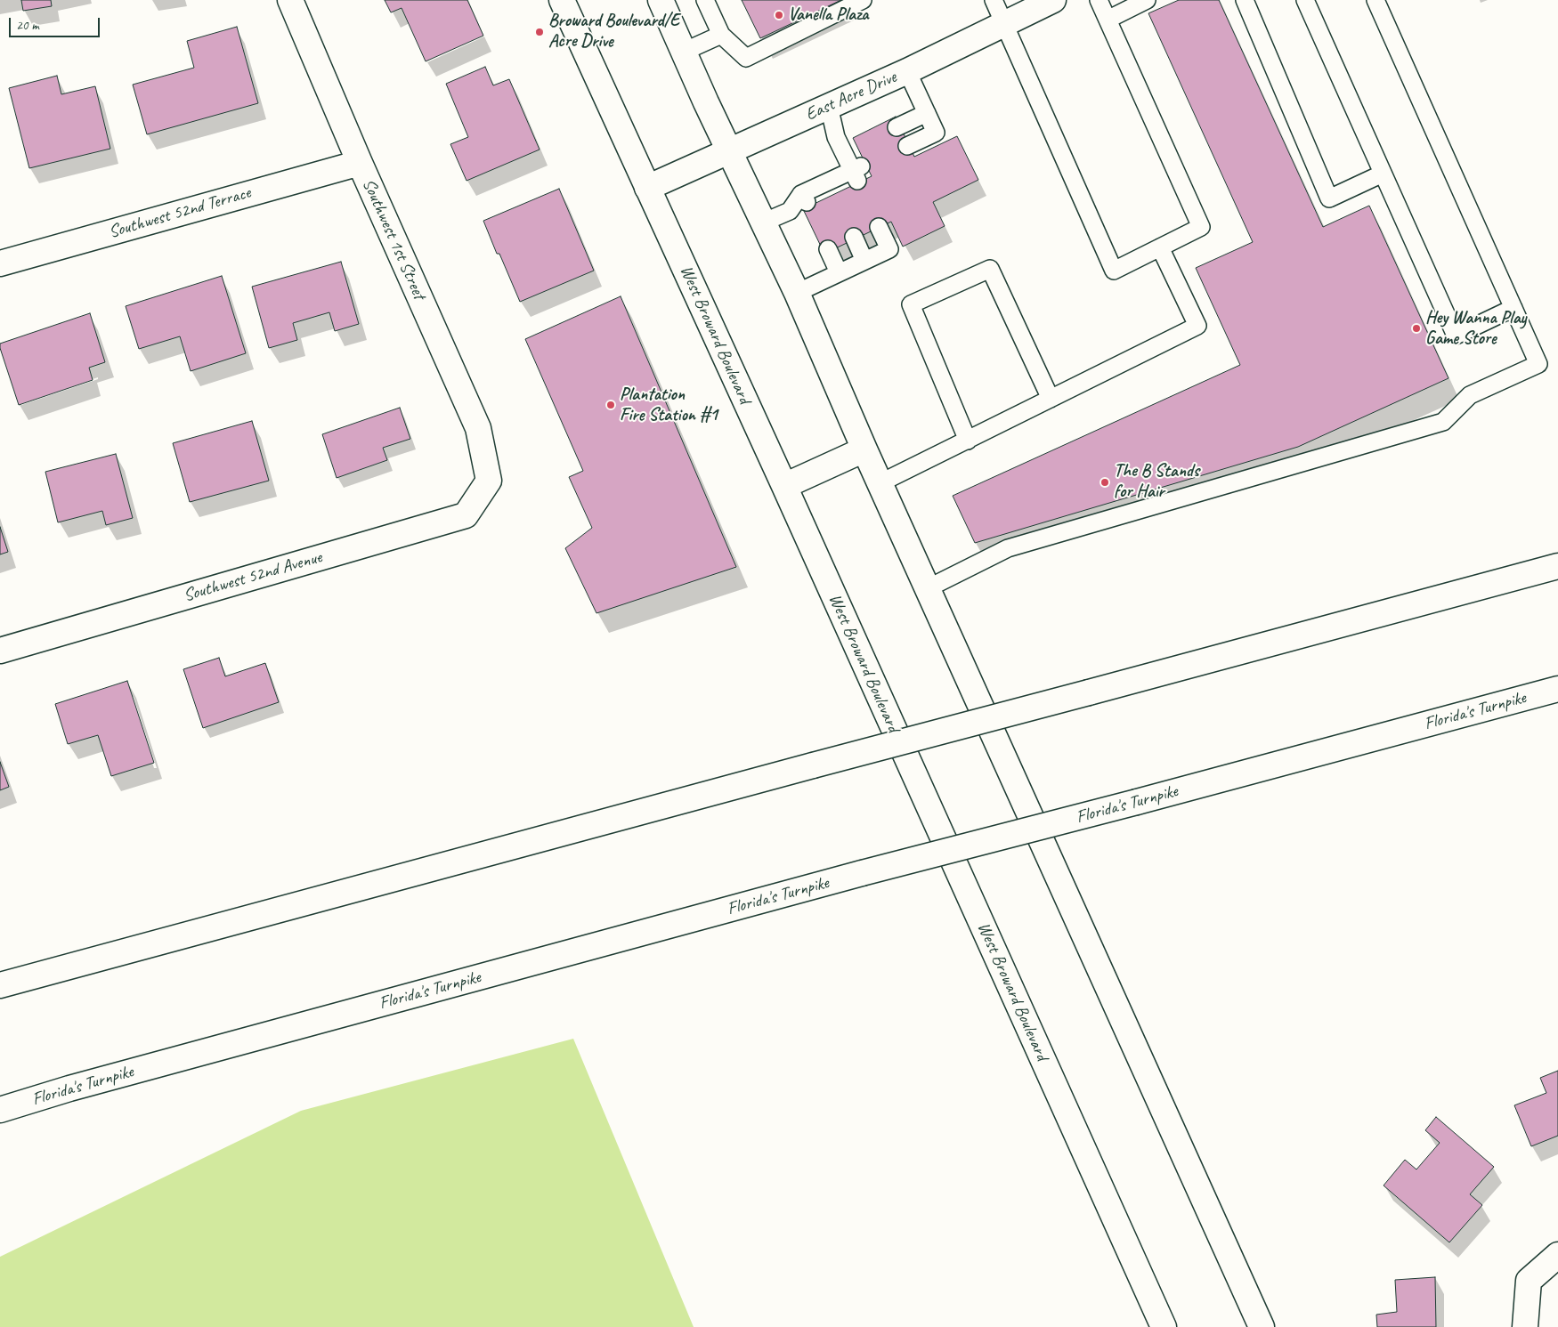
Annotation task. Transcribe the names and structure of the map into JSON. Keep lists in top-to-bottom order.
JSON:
{
  "streets": {
    "main road": [
      "East Acre Drive",
      "Southwest 52nd Terrace",
      "Southwest 1st Street",
      "West Broward Boulevard",
      "Southwest 52nd Avenue",
      "Florida's Turnpike"
    ]
  },
  "crossings": [
    ["East Acre Drive", "West Broward Boulevard"],
    ["Southwest 52nd Terrace", "Southwest 1st Street"],
    ["Southwest 1st Street", "Southwest 52nd Avenue"]
  ],
  "places": [
    "Vanella Plaza",
    "Broward Boulevard/E Acre Drive",
    "Hey Wanna Play Game Store",
    "Plantation Fire Station #1",
    "The B Stands for Hair"
  ],
  "scale_bar": "20 m"
}
